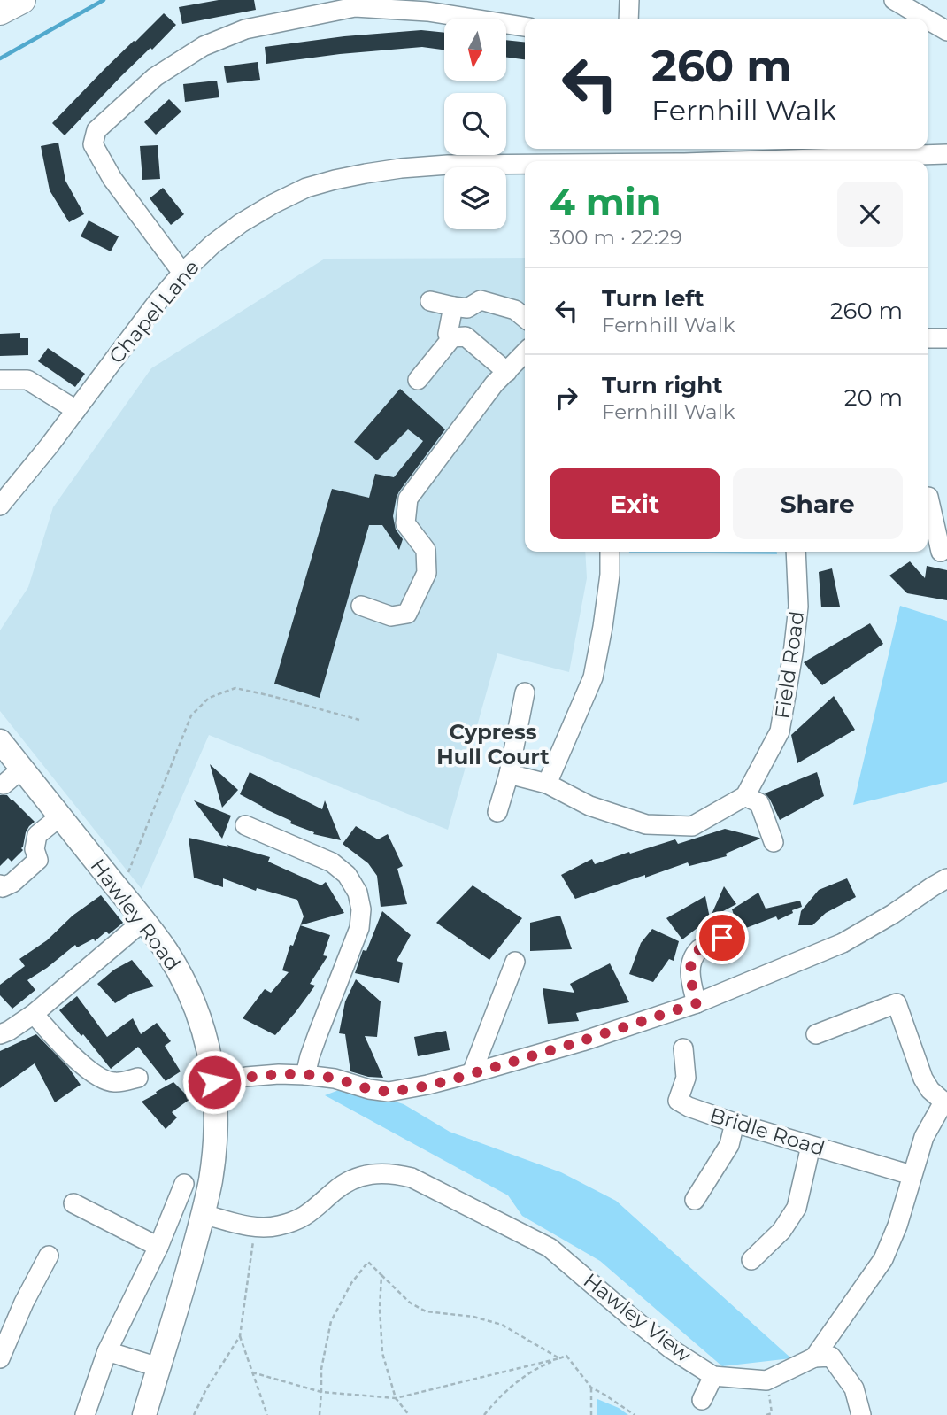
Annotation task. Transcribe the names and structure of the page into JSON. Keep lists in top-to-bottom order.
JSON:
{
  "streets": {
    "main road": ["Hawley Road"],
    "street": [
      "Chapel Lane",
      "Field Road",
      "Bridle Road",
      "Hawley View"
    ]
  },
  "crossings": [
    ["Hawley Road", "Hawley View"]
  ],
  "districts": ["Cypress Hull Court"],
  "north": "bottom",
  "page": {
    "turn": ["260 m", "Fernhill Walk"],
    "heading": ["4 min", "300 m · 22:29"],
    "list": [
      {
        "name": "Turn left",
        "note": "Fernhill Walk",
        "value": "260 m"
      },
      {
        "name": "Turn right",
        "note": "Fernhill Walk",
        "value": "20 m"
      }
    ],
    "buttons": ["Exit", "Share"]
  }
}
